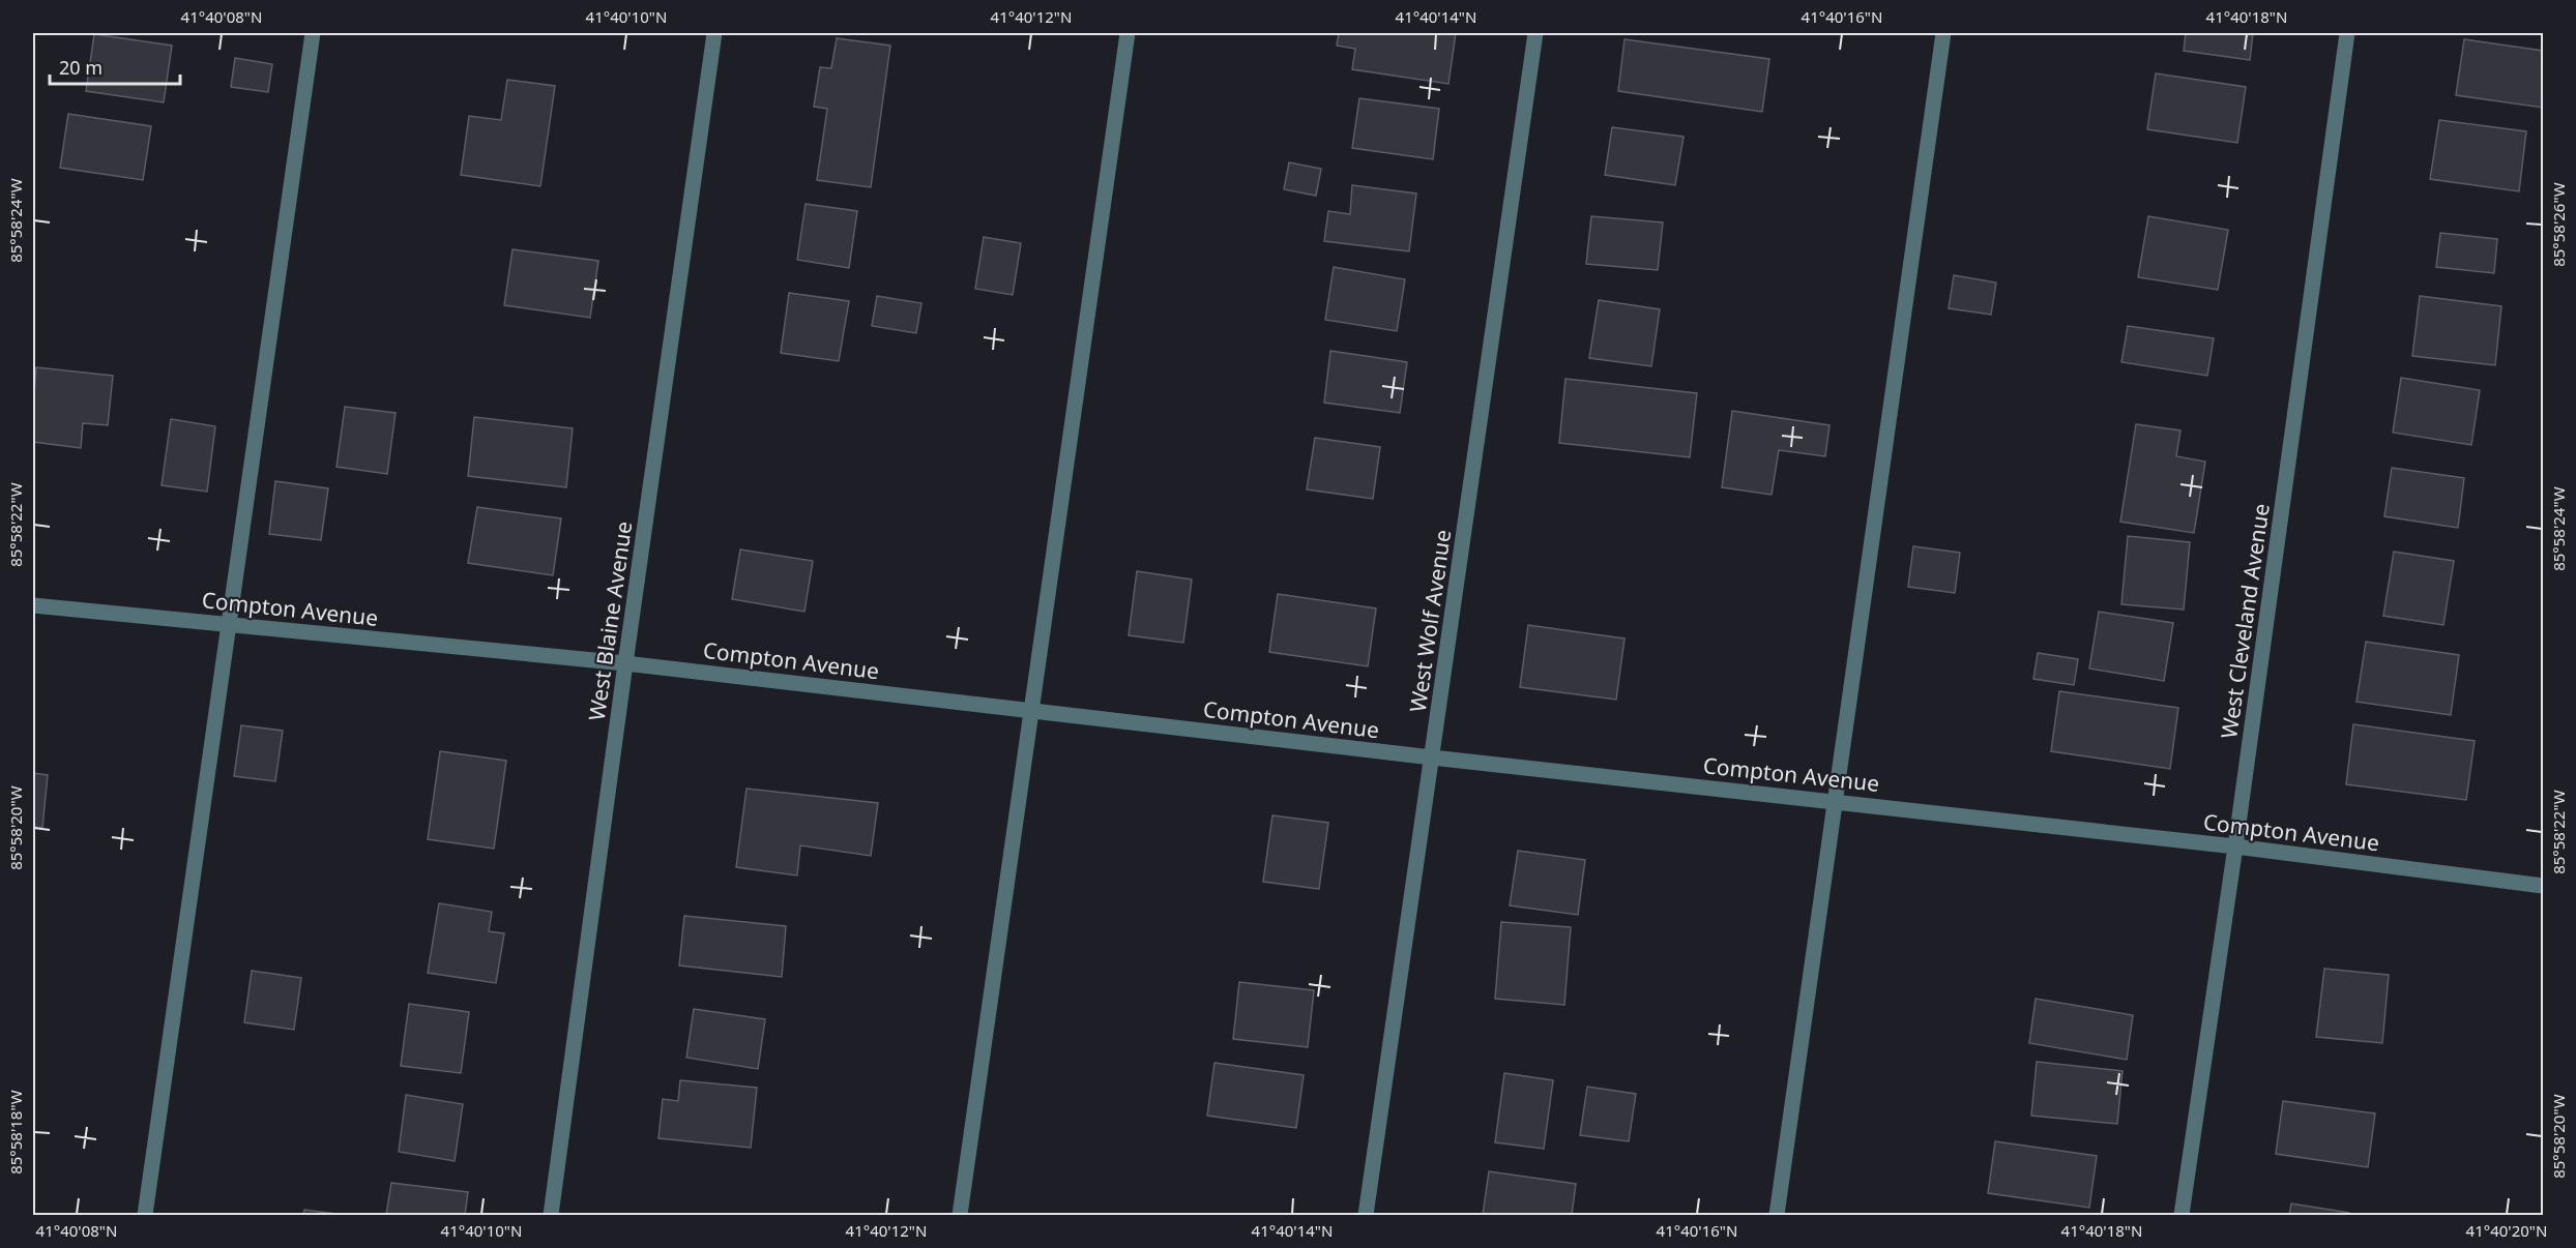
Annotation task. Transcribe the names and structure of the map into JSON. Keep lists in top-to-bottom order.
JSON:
{
  "streets": {
    "street": [
      "Compton Avenue",
      "West Blaine Avenue",
      "West Wolf Avenue",
      "West Cleveland Avenue"
    ]
  },
  "crossings": [
    ["Compton Avenue", "West Blaine Avenue"],
    ["Compton Avenue", "West Wolf Avenue"],
    ["Compton Avenue", "West Cleveland Avenue"]
  ],
  "scale_bar": "20 m",
  "coordinates": [
    "41°40'08\"N",
    "41°40'10\"N",
    "41°40'12\"N",
    "41°40'14\"N",
    "41°40'16\"N",
    "41°40'18\"N",
    "85°58'24\"W",
    "85°58'26\"W",
    "85°58'22\"W",
    "85°58'20\"W",
    "85°58'18\"W",
    "41°40'20\"N"
  ]
}
